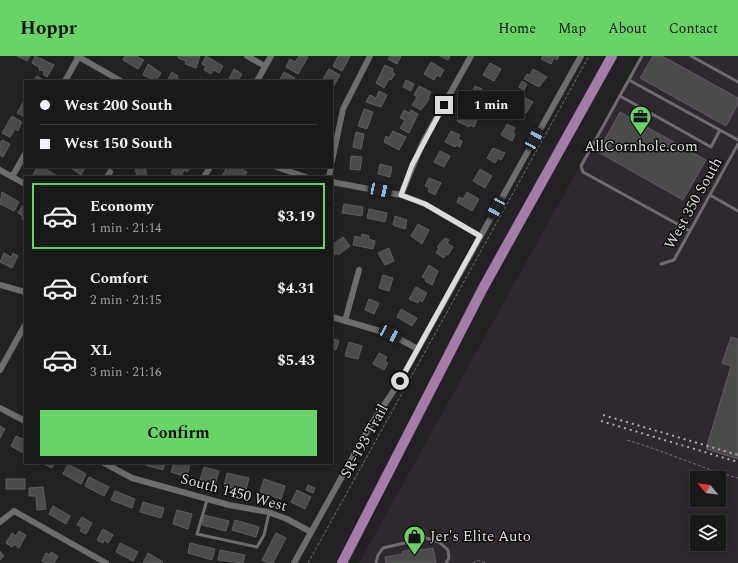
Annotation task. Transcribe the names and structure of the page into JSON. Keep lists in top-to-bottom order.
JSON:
{
  "streets": {
    "street": ["South 1450 West"],
    "lane": ["West 350 South"],
    "path": ["SR-193 Trail"]
  },
  "places": {
    "office": ["AllCornhole.com"],
    "shop": ["Jer's Elite Auto"]
  },
  "north": "top left",
  "page": {
    "header": "Hoppr",
    "nav": [
      "Home",
      "Map",
      "About",
      "Contact"
    ],
    "banner": ["West 200 South", "West 150 South"],
    "bubble": "1 min",
    "list": [
      {
        "name": "Economy",
        "note": "1 min · 21:14",
        "value": "$3.19"
      },
      {
        "name": "Comfort",
        "note": "2 min · 21:15",
        "value": "$4.31"
      },
      {
        "name": "XL",
        "note": "3 min · 21:16",
        "value": "$5.43"
      }
    ],
    "buttons": "Confirm"
  }
}
